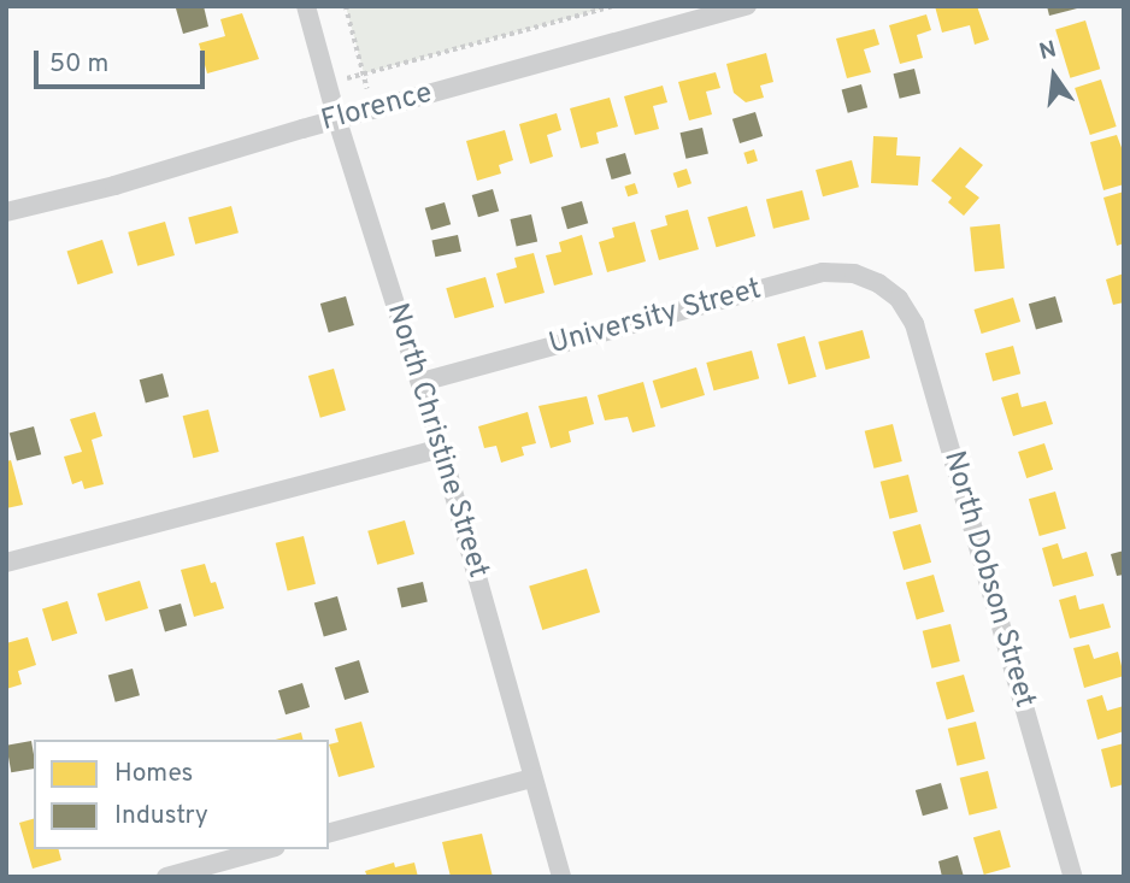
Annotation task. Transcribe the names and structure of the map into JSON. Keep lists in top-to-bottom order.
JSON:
{
  "streets": {
    "street": [
      "Florence",
      "University Street",
      "North Christine Street",
      "North Dobson Street"
    ]
  },
  "crossings": [
    ["Florence", "North Christine Street"],
    ["University Street", "North Christine Street"],
    ["University Street", "North Dobson Street"]
  ],
  "legend": ["Homes", "Industry"],
  "scale_bar": "50 m",
  "north": "top"
}
